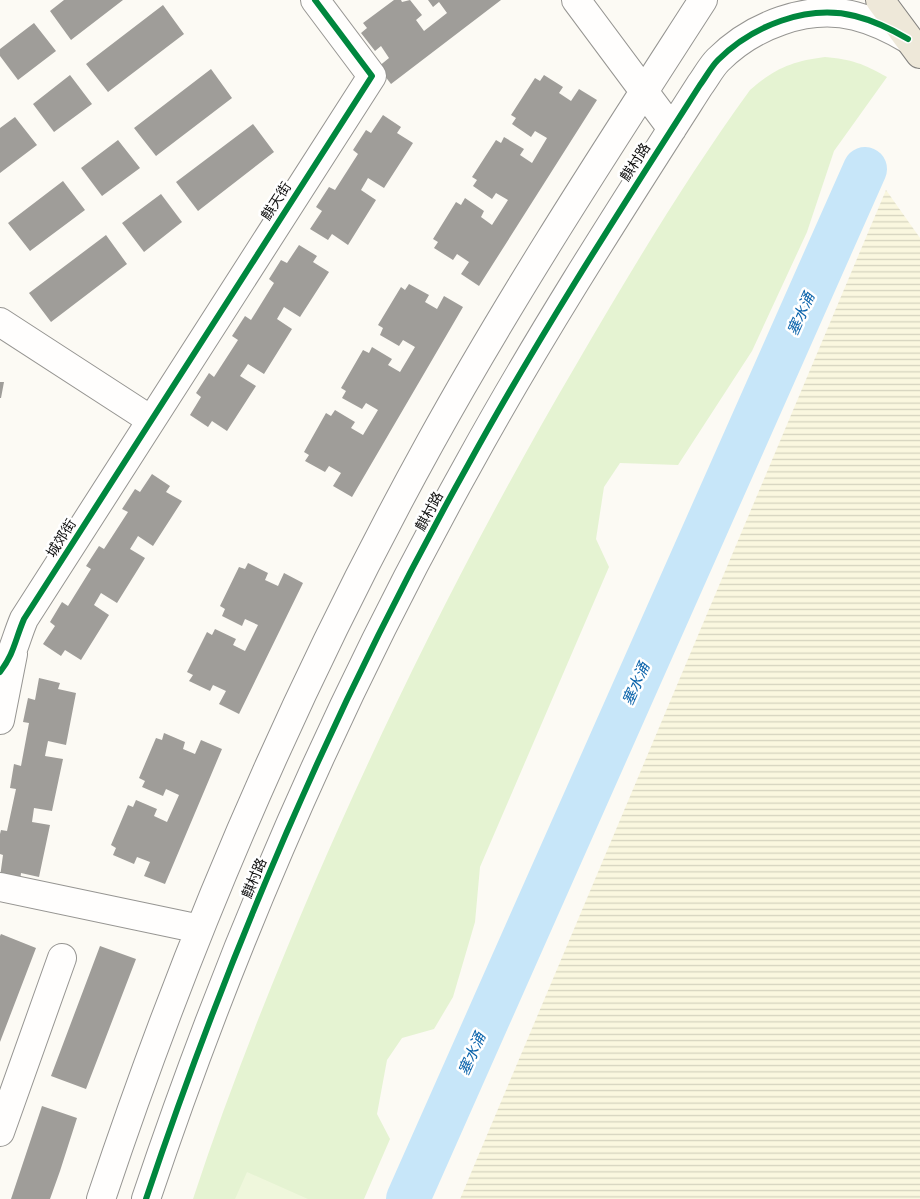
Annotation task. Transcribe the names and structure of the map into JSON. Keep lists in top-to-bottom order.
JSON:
{
  "streets": {
    "street": ["麒村路", "麒天街", "城郊街"]
  },
  "crossings": [
    ["麒天街", "城郊街"]
  ],
  "water": ["塞水涌"]
}
